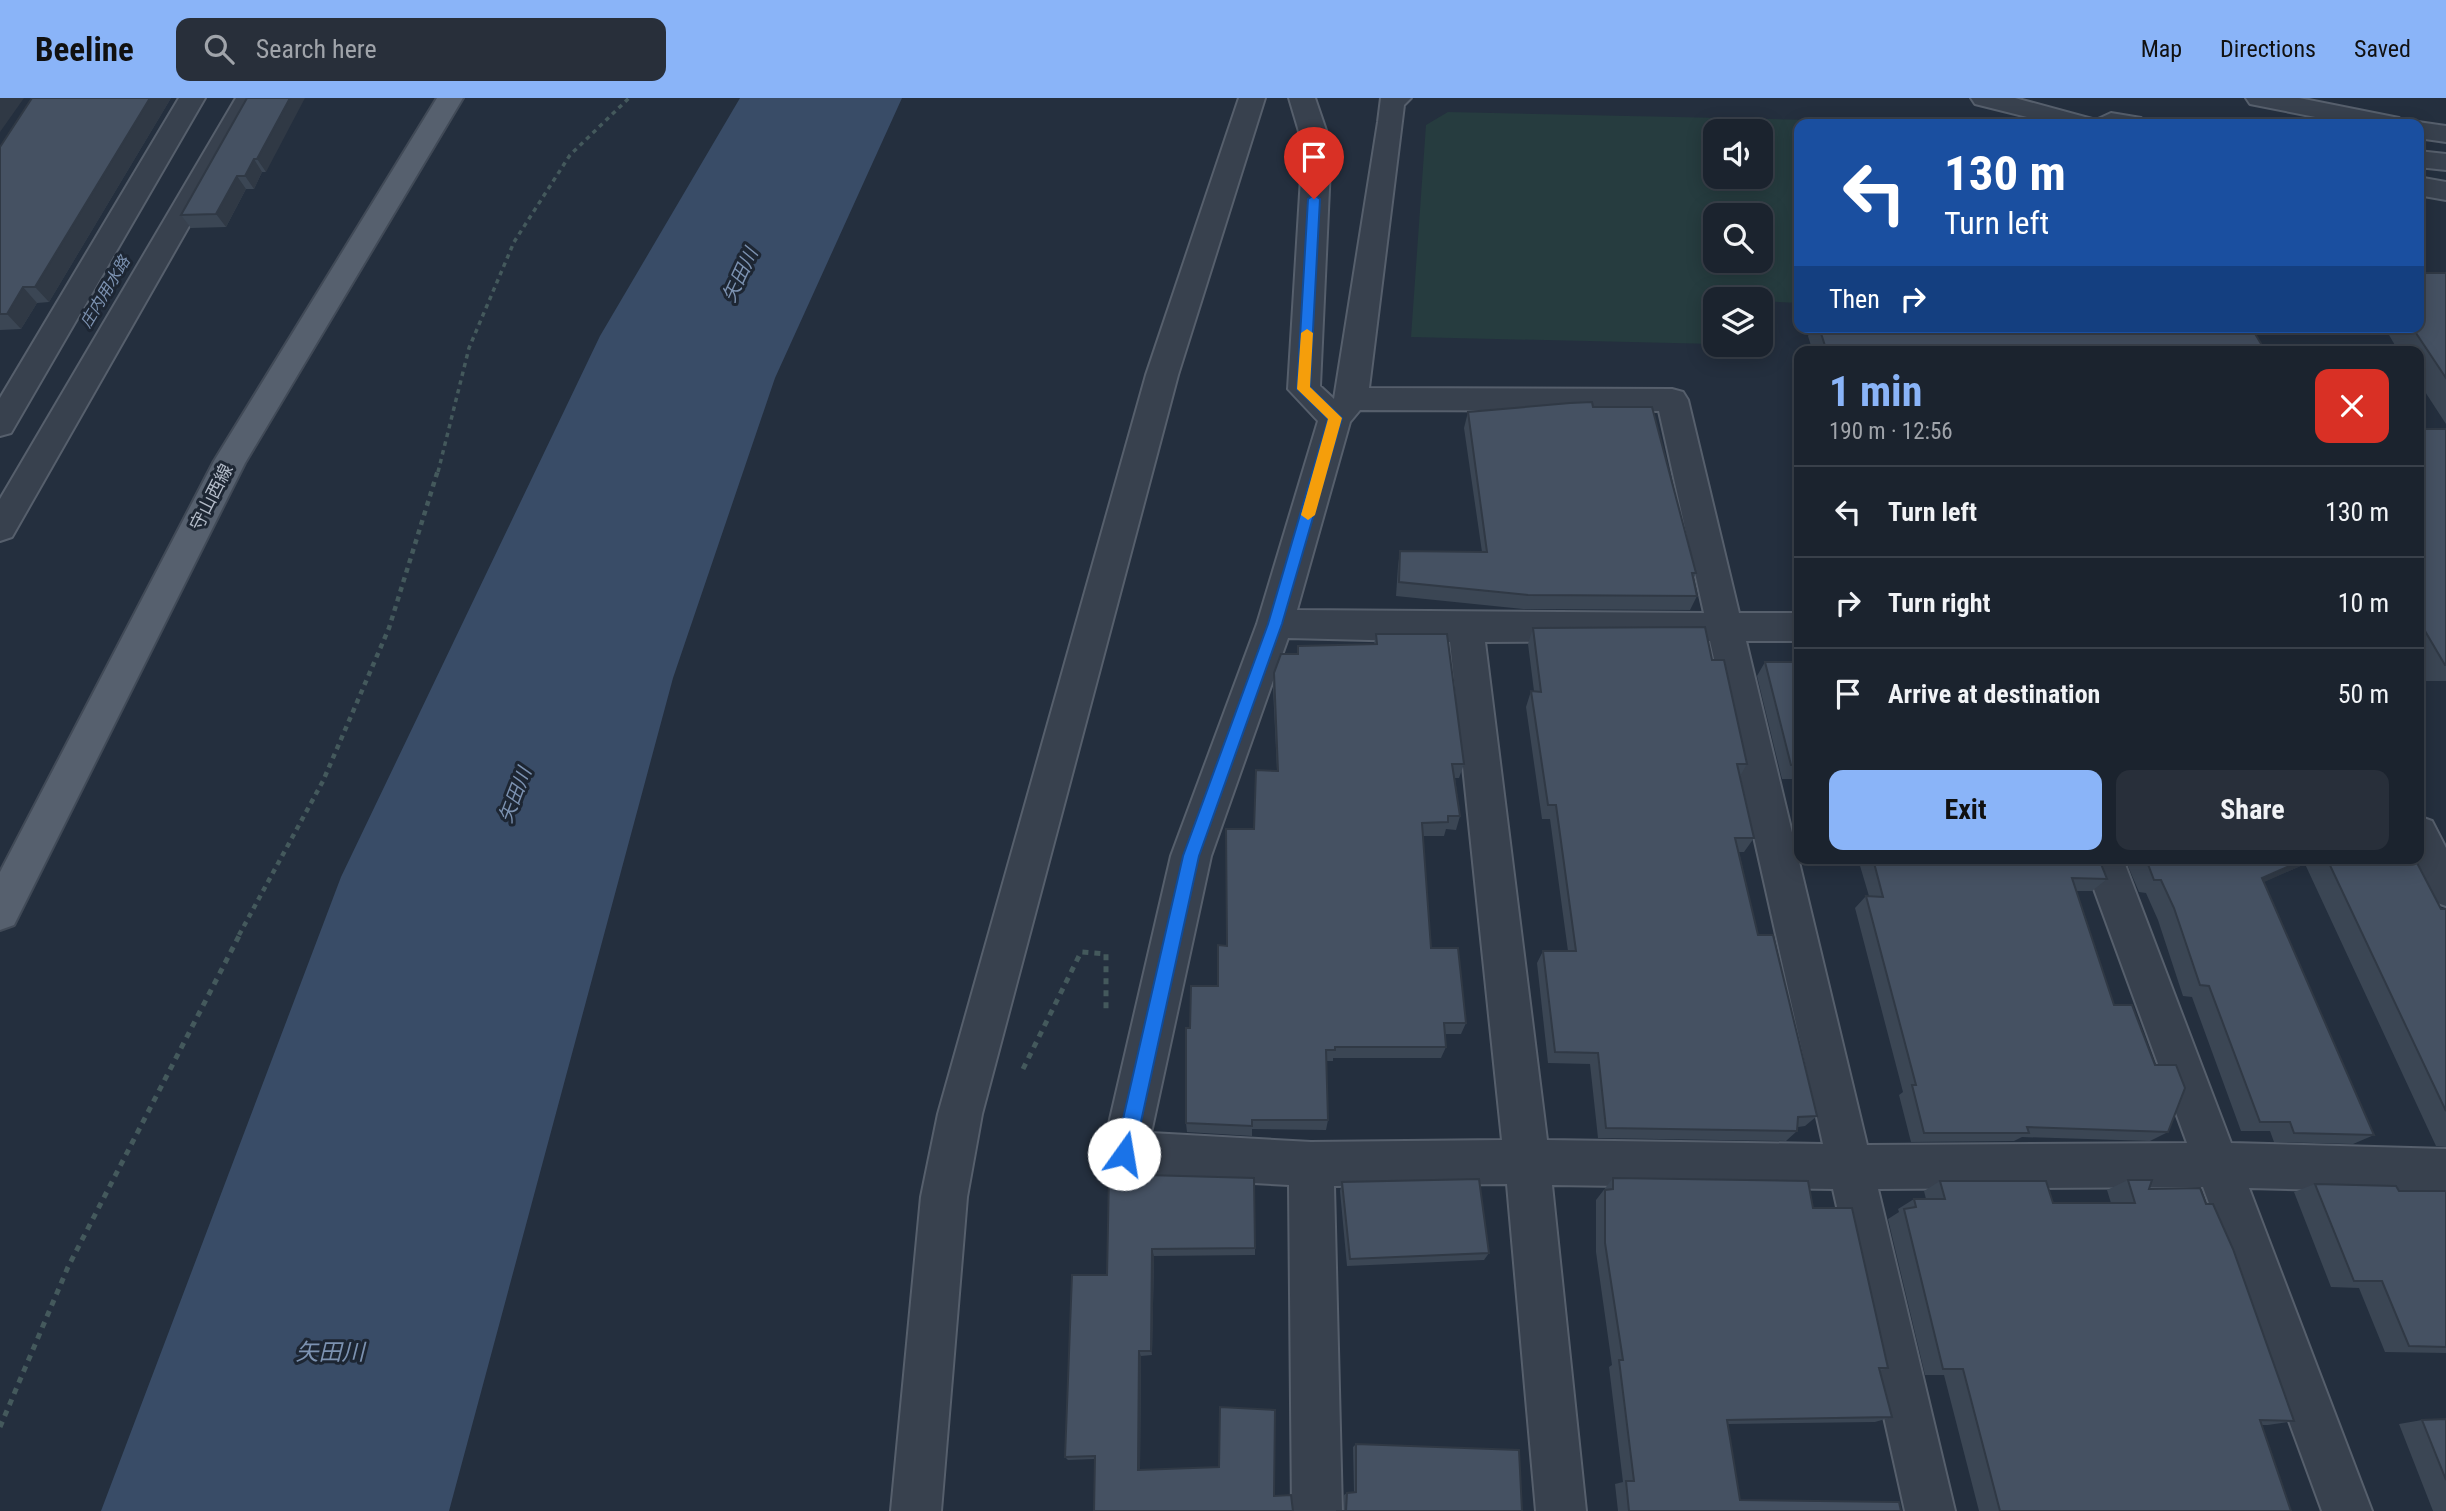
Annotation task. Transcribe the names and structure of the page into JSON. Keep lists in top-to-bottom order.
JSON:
{
  "streets": {
    "main road": ["守山西線"]
  },
  "water": ["矢田川", "庄内用水路"],
  "page": {
    "header": "Beeline",
    "search": "Search here",
    "nav": ["Map", "Directions", "Saved"],
    "turn": ["130 m", "Turn left"],
    "then": "Then",
    "heading": ["1 min", "190 m · 12:56"],
    "list": [
      {
        "name": "Turn left",
        "value": "130 m"
      },
      {
        "name": "Turn right",
        "value": "10 m"
      },
      {
        "name": "Arrive at destination",
        "value": "50 m"
      }
    ],
    "buttons": ["Exit", "Share"]
  }
}
